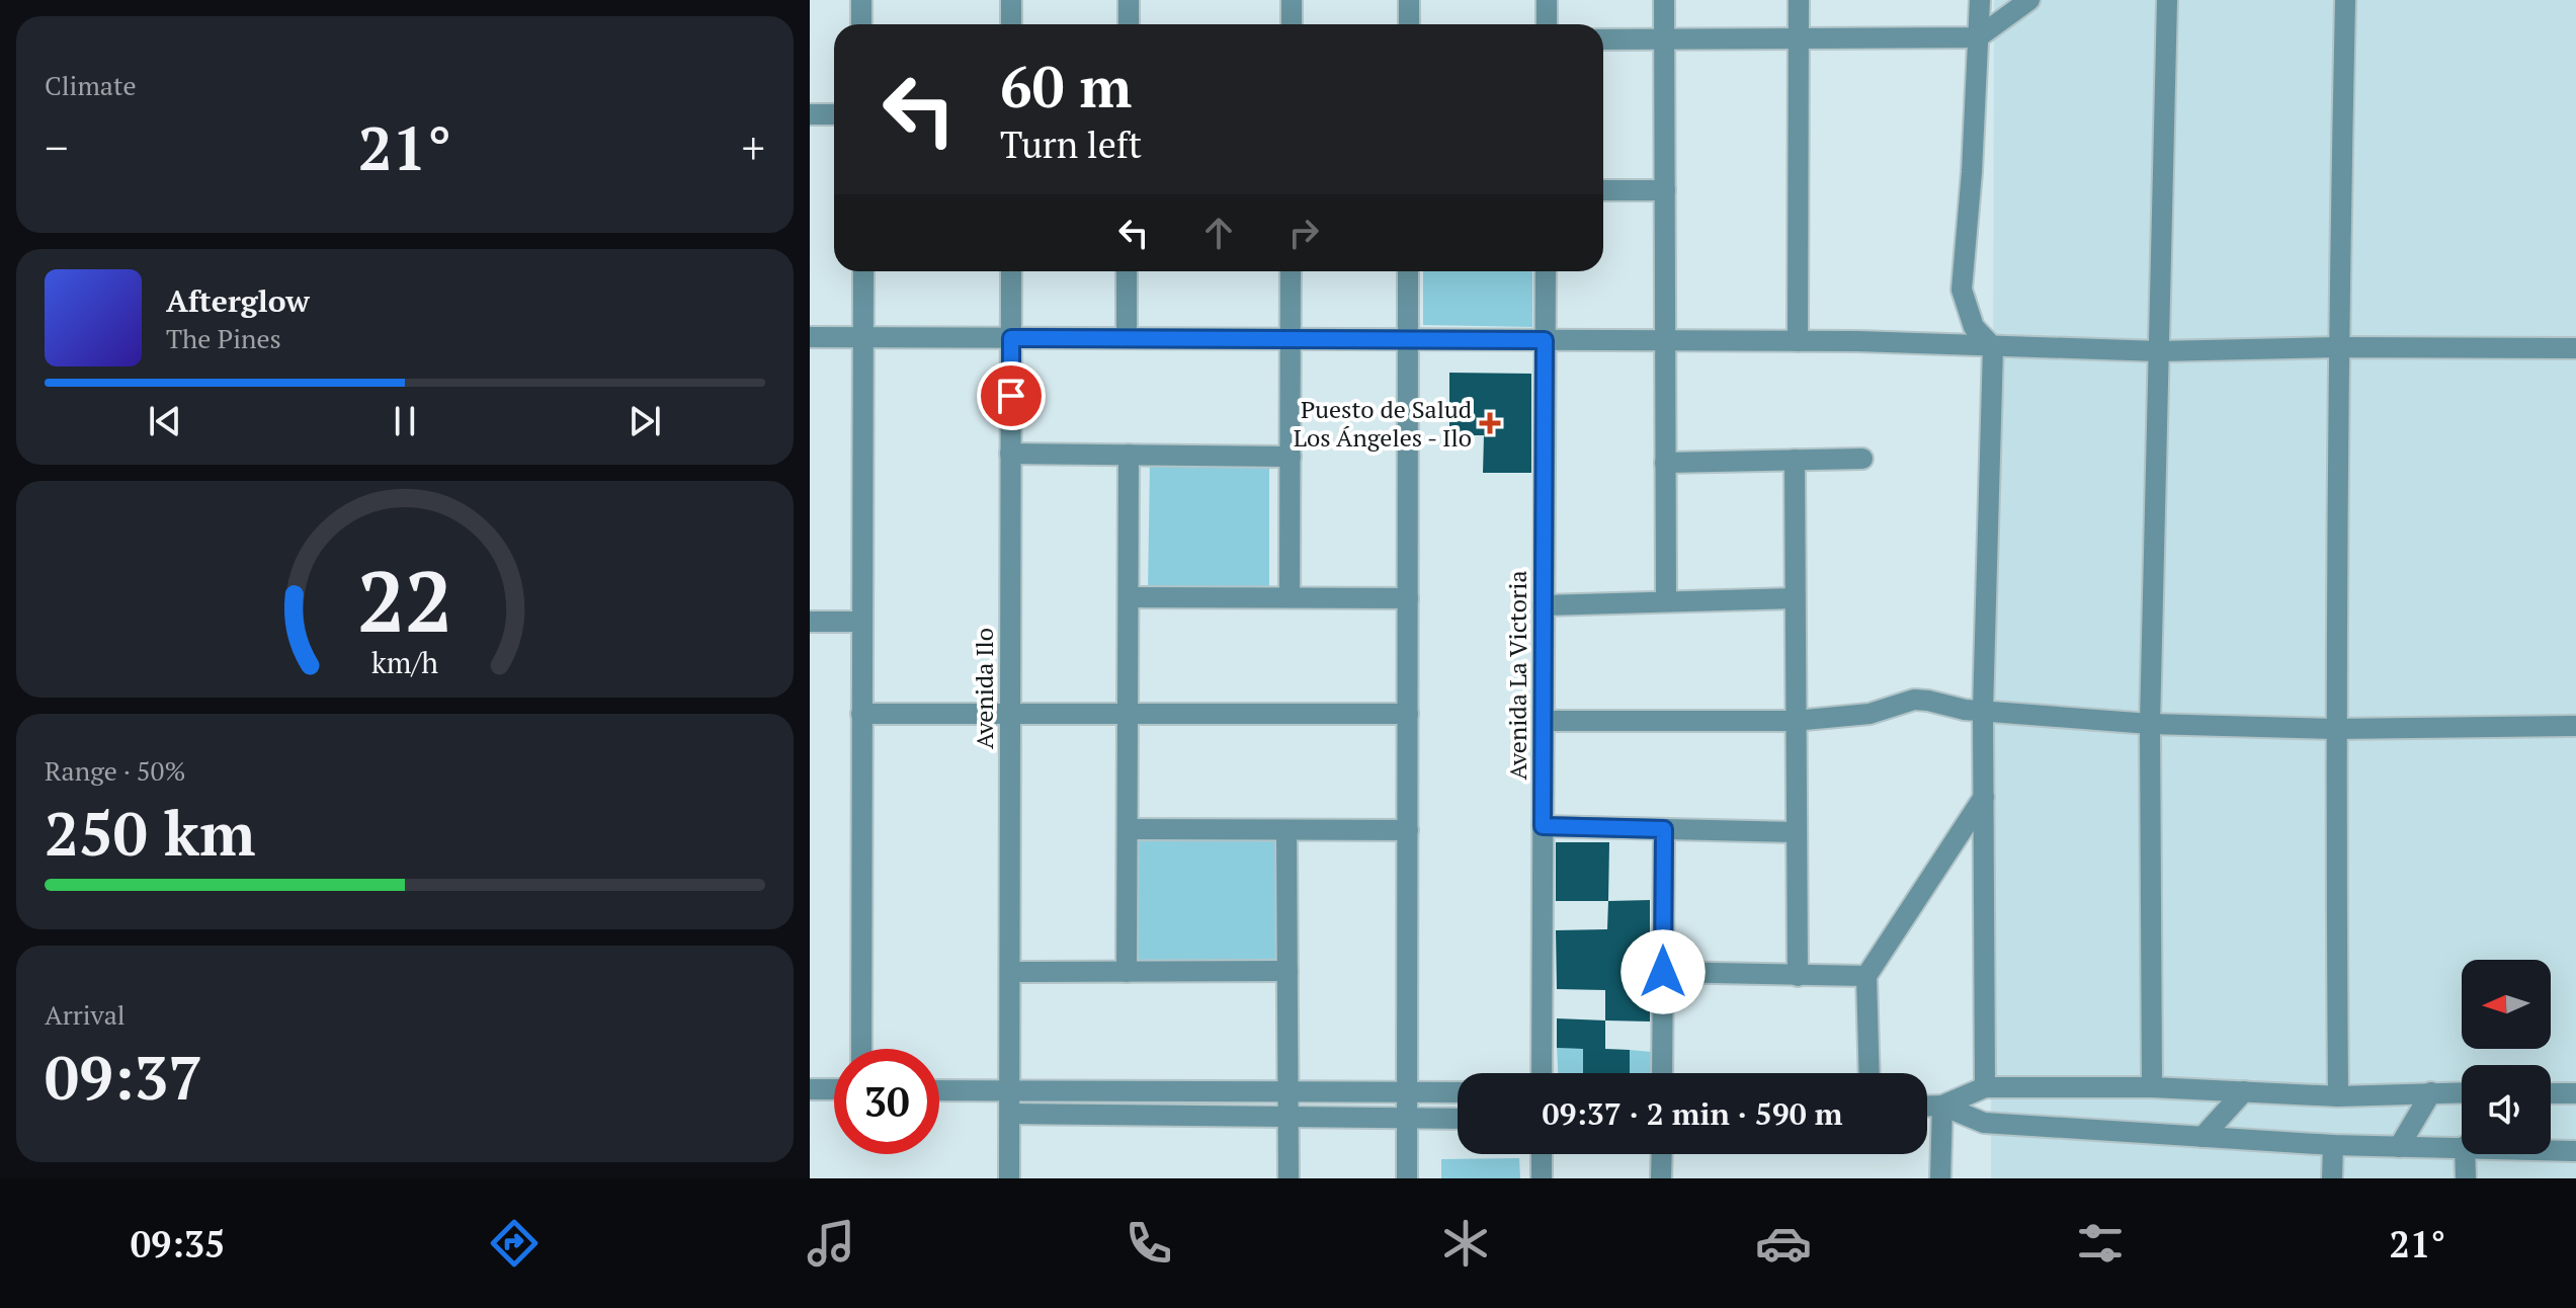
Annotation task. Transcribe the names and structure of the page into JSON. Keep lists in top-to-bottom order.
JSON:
{
  "streets": {
    "street": ["Avenida La Victoria", "Avenida Ilo"]
  },
  "places": {
    "health": ["Puesto de Salud Los Ángeles - Ilo"]
  },
  "north": "left",
  "page": {
    "tile": [
      "Climate",
      ["Range · 50%", "250 km"],
      ["Arrival", "09:37"]
    ],
    "turn": ["60 m", "Turn left"],
    "heat": ["−", "21°", "+"],
    "song": ["Afterglow", "The Pines"],
    "limit": "30",
    "trip": "09:37 · 2 min · 590 m",
    "tabs": ["09:35", "21°"],
    "gauge": ["22", "km/h"]
  }
}
